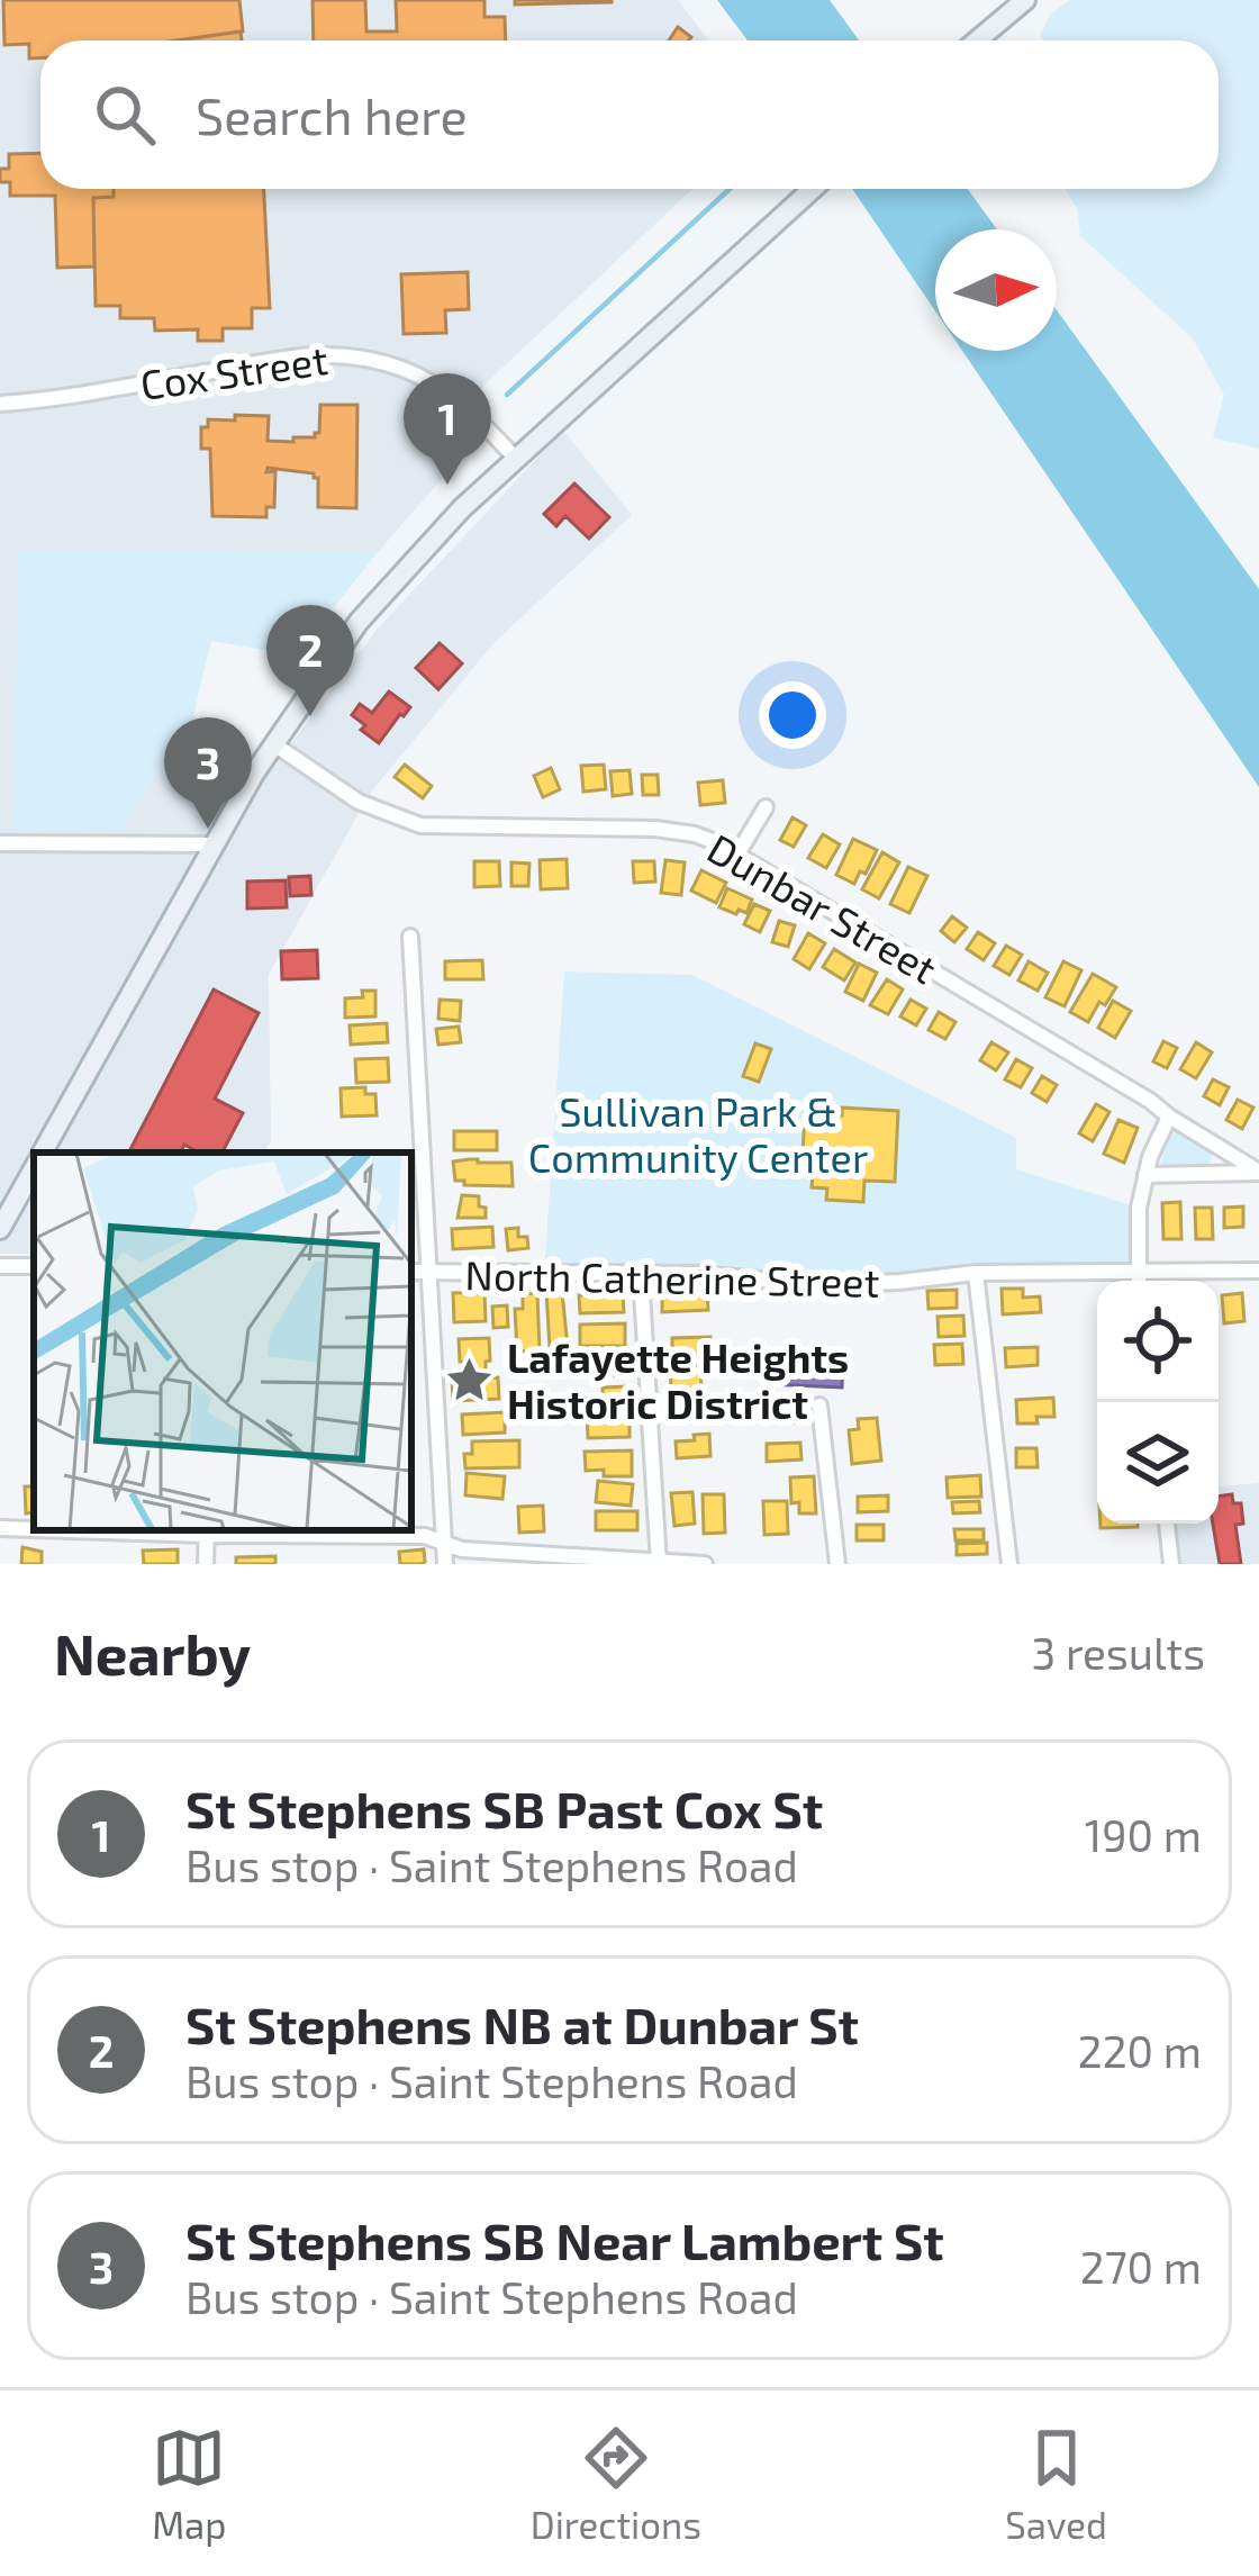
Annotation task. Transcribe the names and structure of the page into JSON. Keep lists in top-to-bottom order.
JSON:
{
  "streets": {
    "street": ["Cox Street", "Dunbar Street", "North Catherine Street"]
  },
  "parks": ["Sullivan Park & Community Center"],
  "places": {
    "place": ["Lafayette Heights Historic District"]
  },
  "north": "right",
  "page": {
    "search": "Search here",
    "pins": ["1", "2", "3"],
    "heading": ["Nearby", "3 results"],
    "list": [
      {
        "mark": "1",
        "name": "St Stephens SB Past Cox St",
        "note": "Bus stop · Saint Stephens Road",
        "value": "190 m"
      },
      {
        "mark": "2",
        "name": "St Stephens NB at Dunbar St",
        "note": "Bus stop · Saint Stephens Road",
        "value": "220 m"
      },
      {
        "mark": "3",
        "name": "St Stephens SB Near Lambert St",
        "note": "Bus stop · Saint Stephens Road",
        "value": "270 m"
      }
    ],
    "nav": ["Map", "Directions", "Saved"]
  }
}
